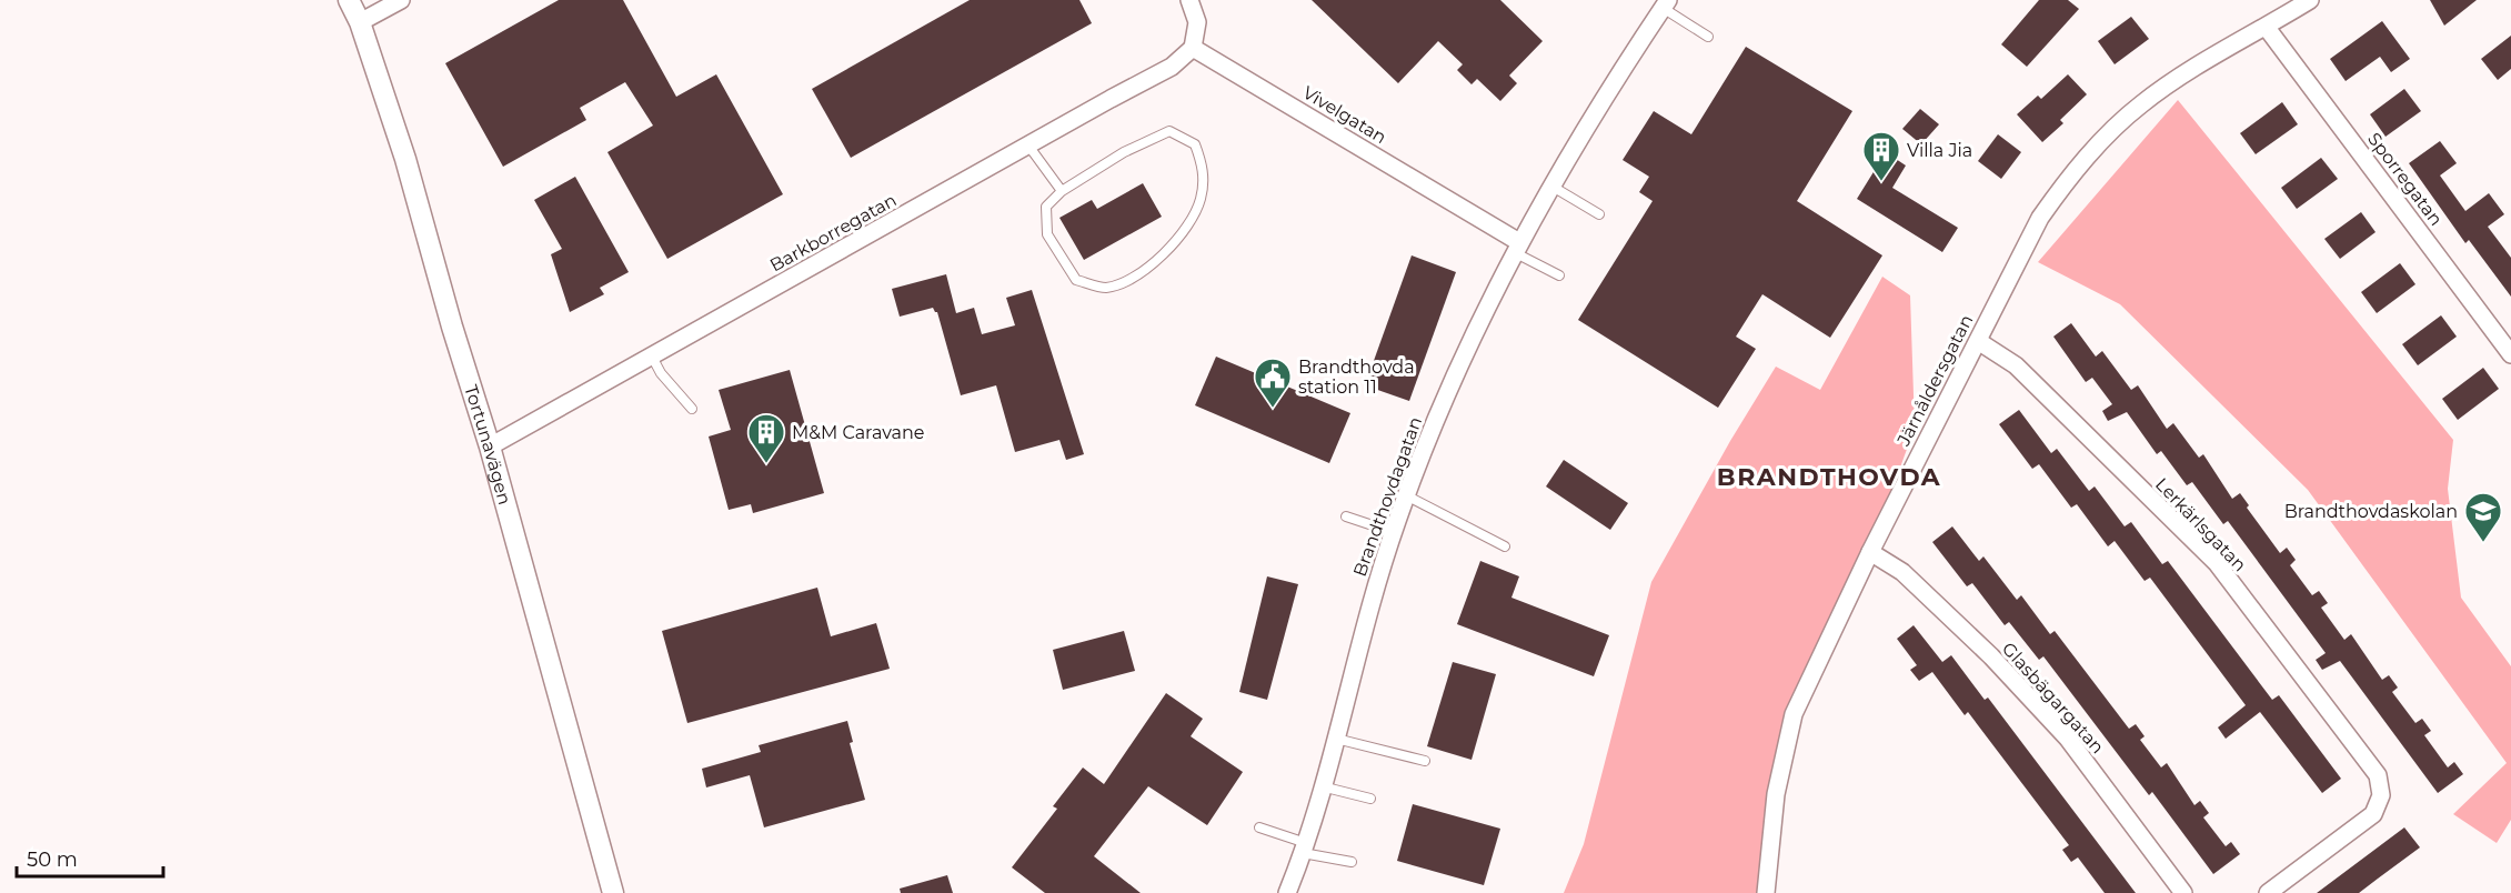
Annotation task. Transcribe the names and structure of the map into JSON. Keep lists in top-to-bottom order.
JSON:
{
  "streets": {
    "street": [
      "Vivelgatan",
      "Sporregatan",
      "Barkborregatan",
      "Järnåldersgatan",
      "Tortunavägen",
      "Brandthovdagatan",
      "Lerkärlsgatan",
      "Glasbägargatan"
    ]
  },
  "crossings": [
    ["Vivelgatan", "Barkborregatan"],
    ["Vivelgatan", "Brandthovdagatan"],
    ["Sporregatan", "Järnåldersgatan"],
    ["Barkborregatan", "Tortunavägen"],
    ["Järnåldersgatan", "Lerkärlsgatan"],
    ["Järnåldersgatan", "Glasbägargatan"]
  ],
  "districts": ["BRANDTHOVDA"],
  "places": {
    "building": ["Villa Jia", "M&M Caravane"],
    "public building": ["Brandthovda station 11"],
    "school or university": ["Brandthovdaskolan"]
  },
  "scale_bar": "50 m"
}
